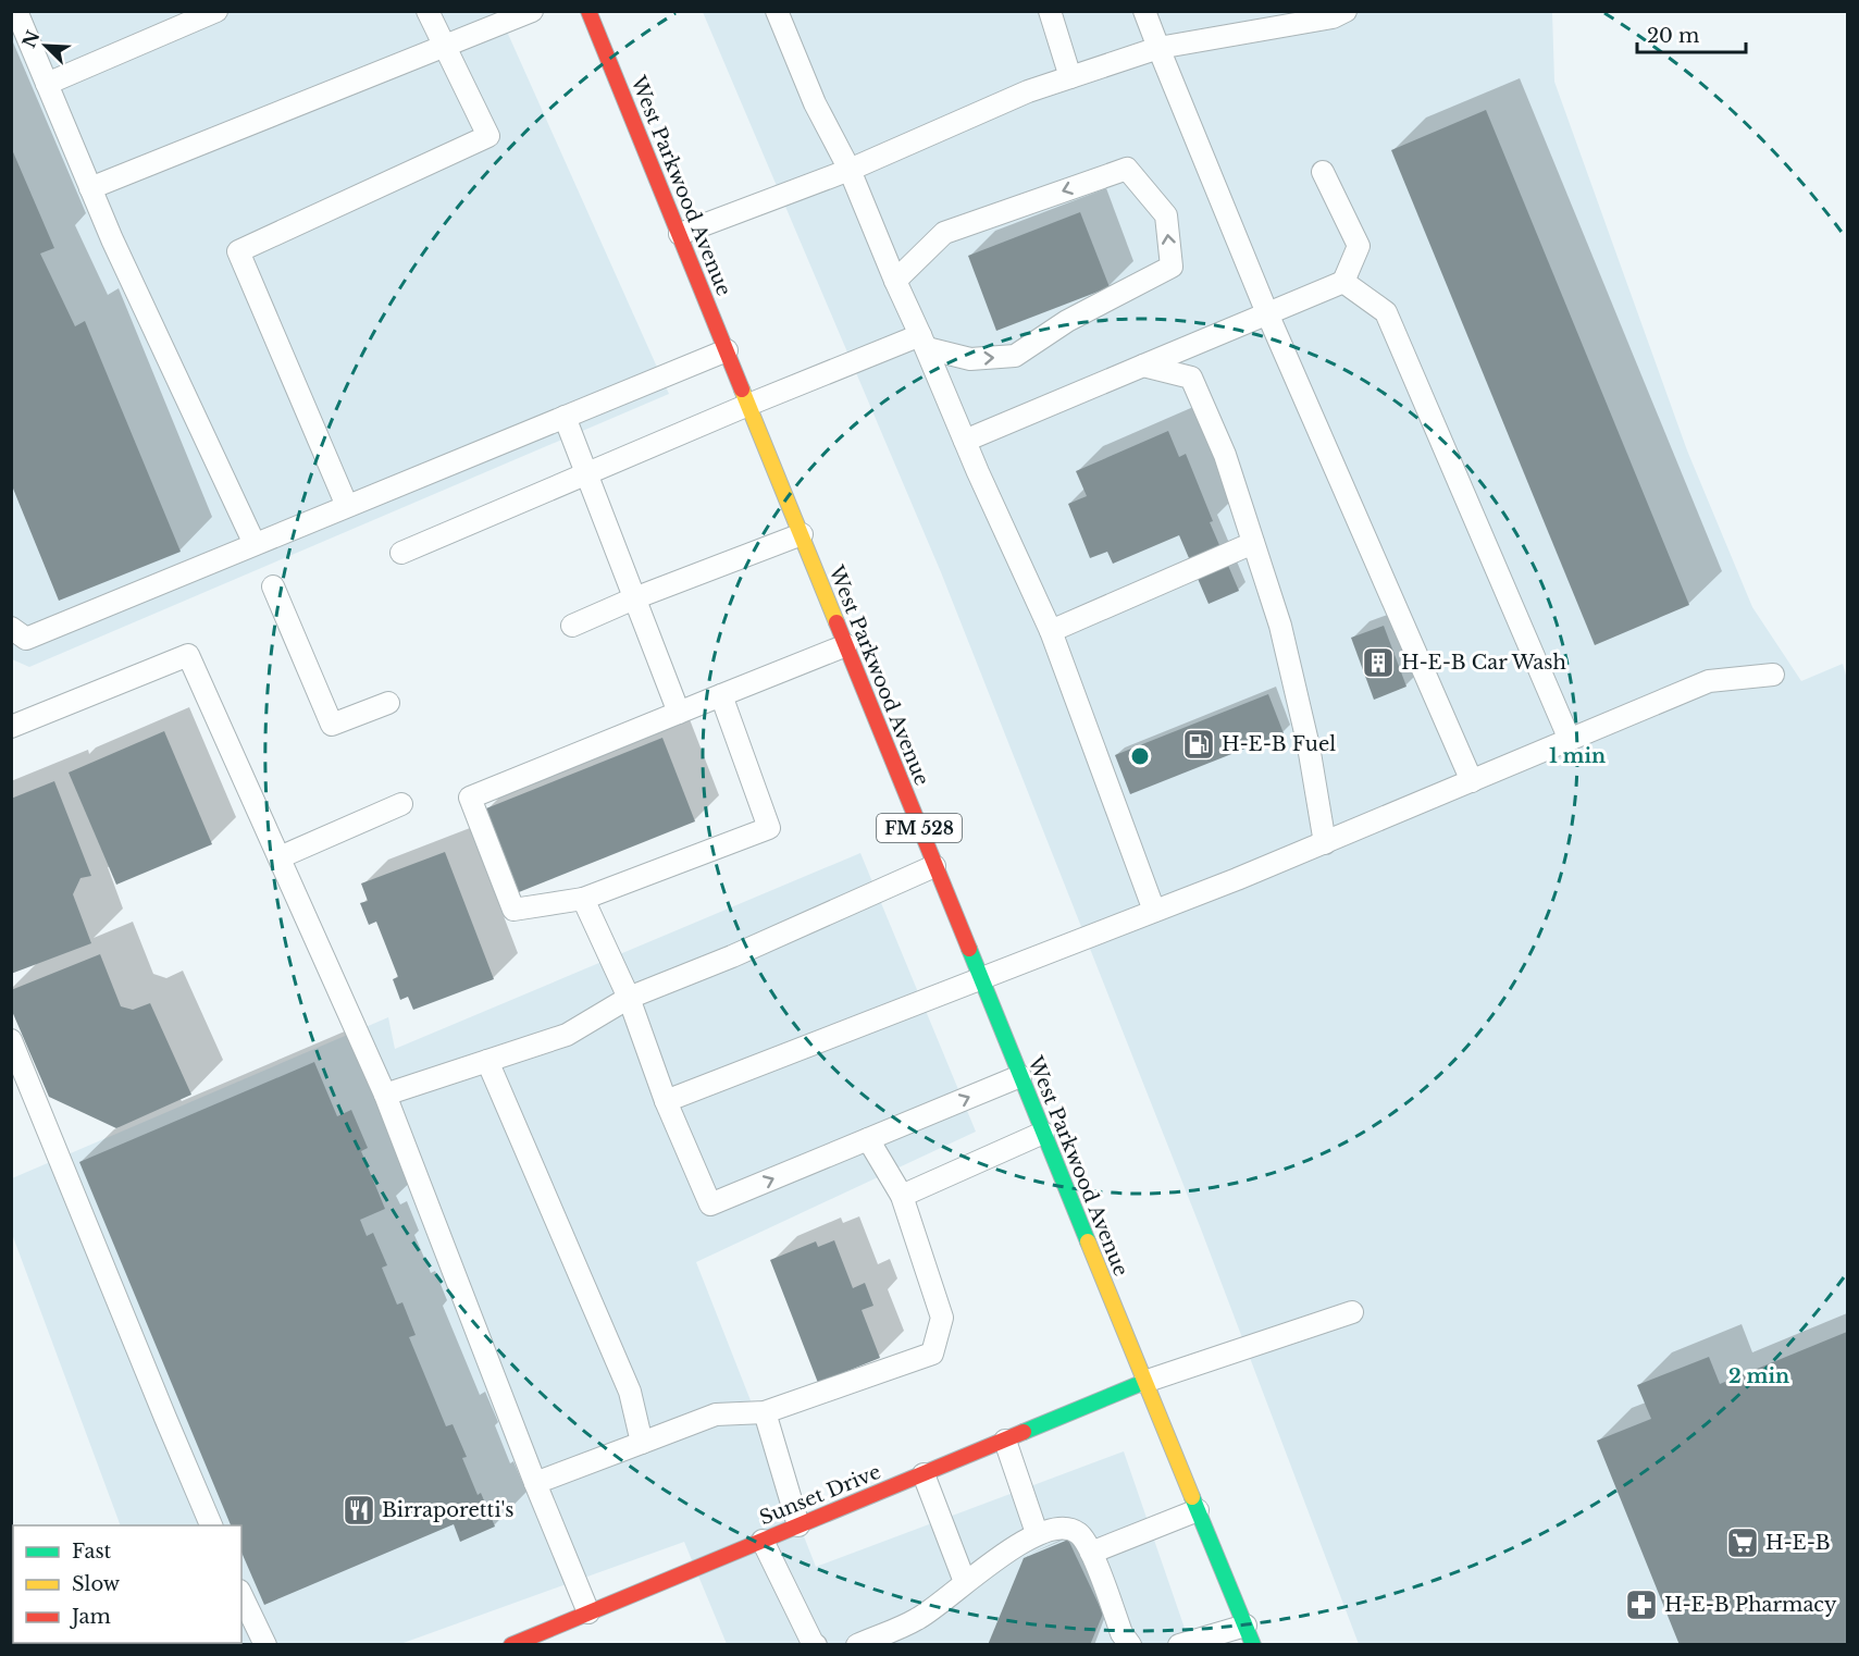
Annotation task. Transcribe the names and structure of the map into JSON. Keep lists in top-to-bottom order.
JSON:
{
  "streets": {
    "main road": ["West Parkwood Avenue", "FM 528", "Sunset Drive"]
  },
  "crossings": [
    ["West Parkwood Avenue", "Sunset Drive"]
  ],
  "places": {
    "building": ["H-E-B Car Wash"],
    "fuel station": ["H-E-B Fuel"],
    "restaurant": ["Birraporetti's"],
    "supermarket": ["H-E-B"],
    "pharmacy": ["H-E-B Pharmacy"]
  },
  "legend": ["Fast", "Slow", "Jam"],
  "scale_bar": "20 m",
  "north": "top left",
  "rings": ["1 min", "2 min"]
}
